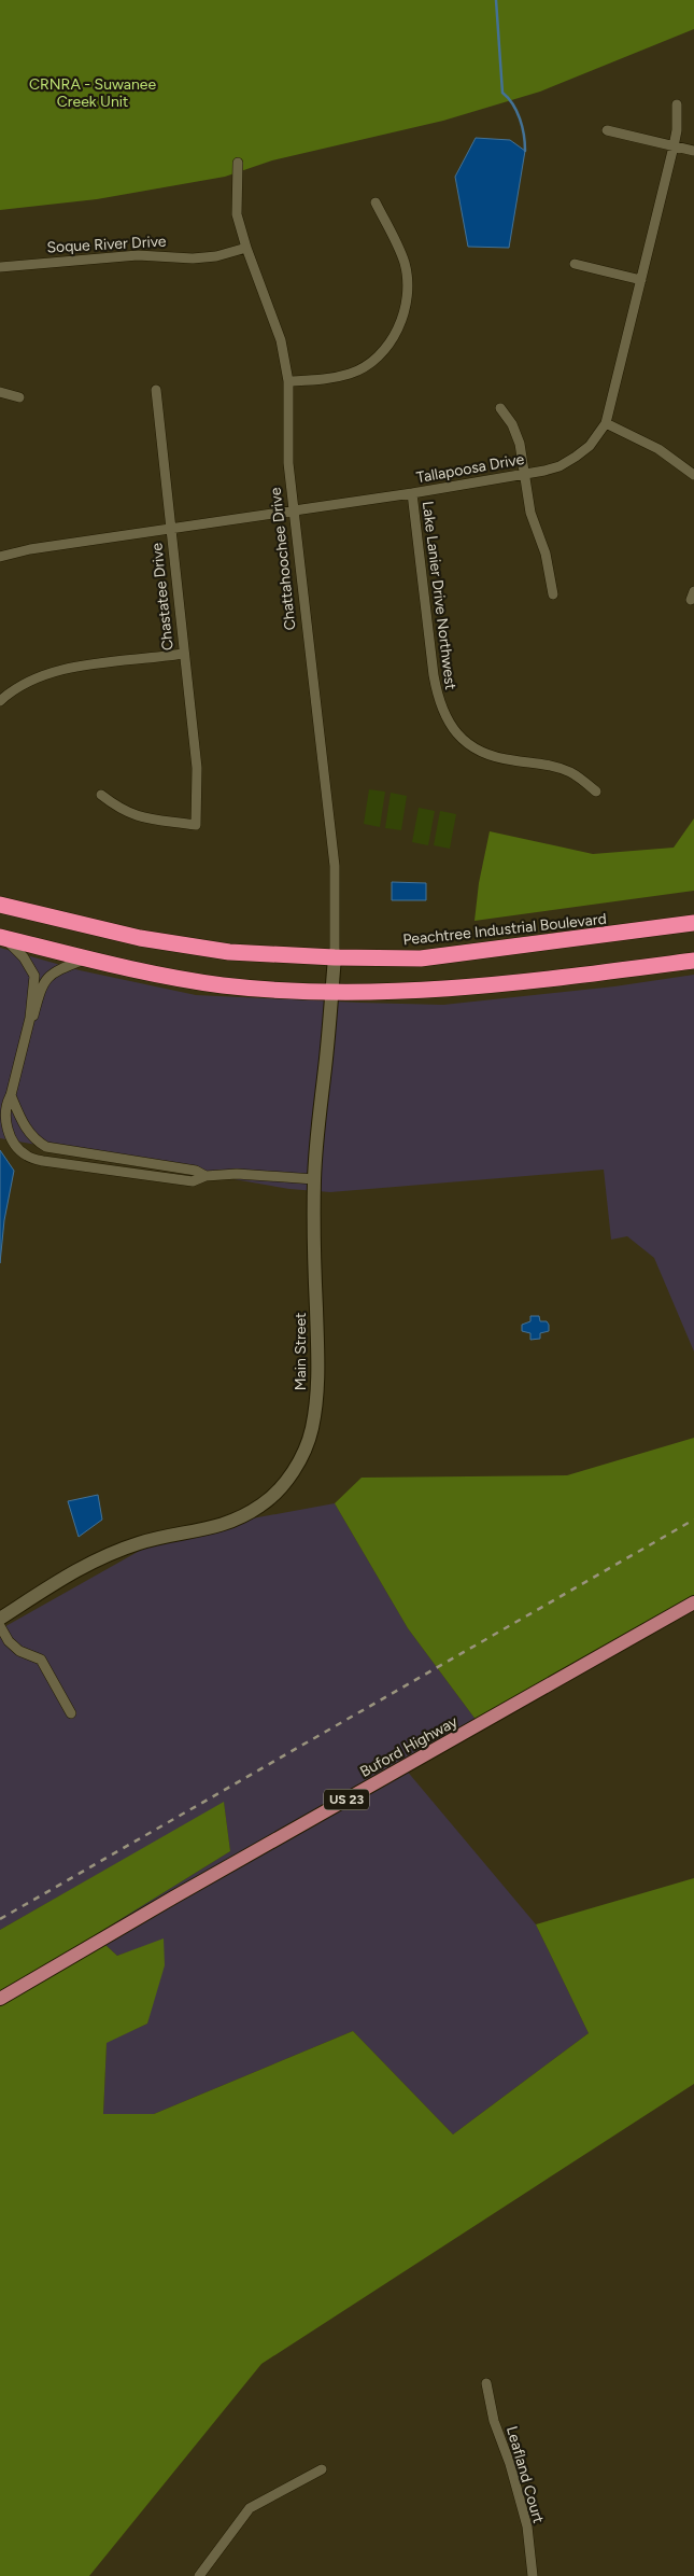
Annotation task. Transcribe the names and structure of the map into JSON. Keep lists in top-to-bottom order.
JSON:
{
  "streets": {
    "highway": ["Peachtree Industrial Boulevard"],
    "main road": ["Buford Highway", "US 23"],
    "street": [
      "Soque River Drive",
      "Tallapoosa Drive",
      "Chattahoochee Drive",
      "Lake Lanier Drive Northwest",
      "Chastatee Drive",
      "Main Street",
      "Leafland Court"
    ]
  },
  "crossings": [
    ["Soque River Drive", "Chattahoochee Drive"],
    ["Tallapoosa Drive", "Chattahoochee Drive"],
    ["Tallapoosa Drive", "Lake Lanier Drive Northwest"],
    ["Tallapoosa Drive", "Chastatee Drive"],
    ["Chattahoochee Drive", "Peachtree Industrial Boulevard"],
    ["Chattahoochee Drive", "Main Street"],
    ["Peachtree Industrial Boulevard", "Main Street"]
  ],
  "parks": ["CRNRA - Suwanee Creek Unit"]
}
